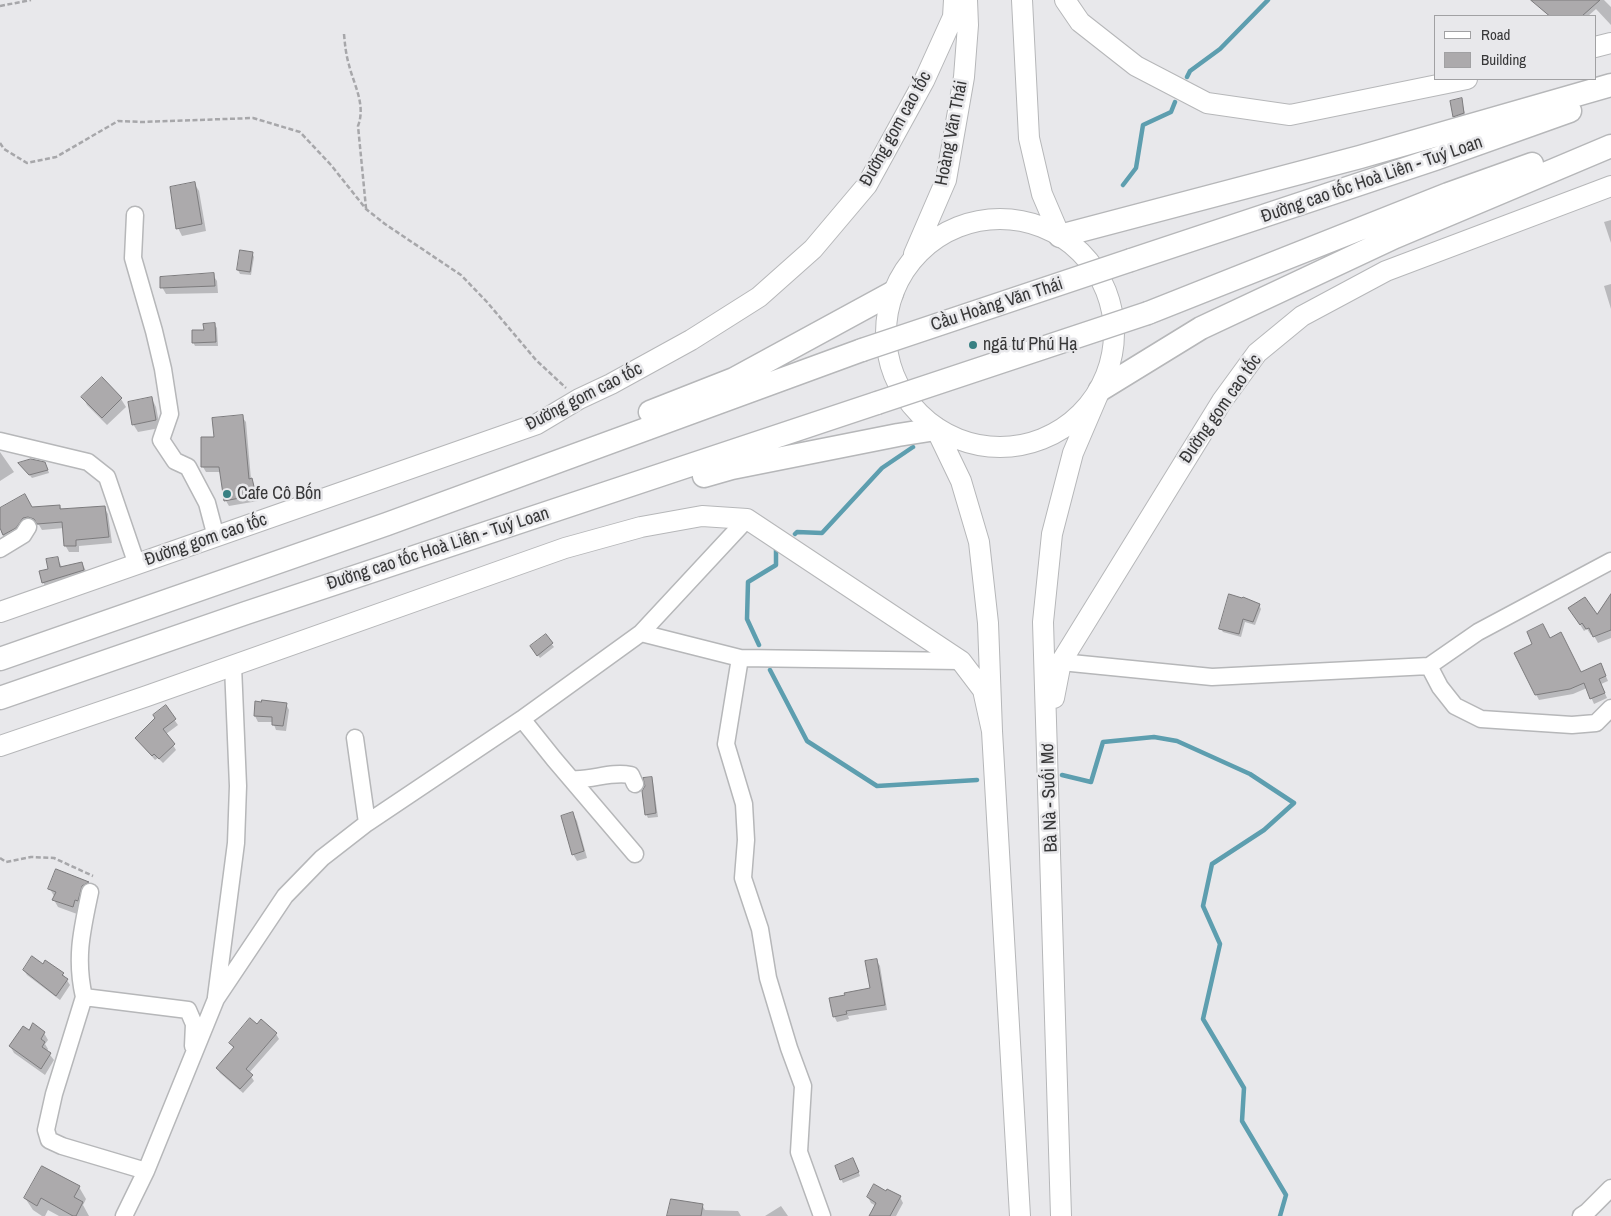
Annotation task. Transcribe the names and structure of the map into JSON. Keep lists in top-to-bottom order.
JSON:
{
  "streets": {
    "highway": ["Đường cao tốc Hoà Liên - Tuý Loan", "Cầu Hoàng Văn Thái"],
    "main road": ["Đường gom cao tốc", "Hoàng Văn Thái", "Bà Nà - Suối Mơ"]
  },
  "crossings": [
    ["Đường gom cao tốc", "Bà Nà - Suối Mơ"],
    ["Hoàng Văn Thái", "Bà Nà - Suối Mơ"],
    ["Đường cao tốc Hoà Liên - Tuý Loan", "Cầu Hoàng Văn Thái"]
  ],
  "places": ["ngã tư Phú Hạ", "Cafe Cô Bốn"],
  "legend": ["Road", "Building"]
}
